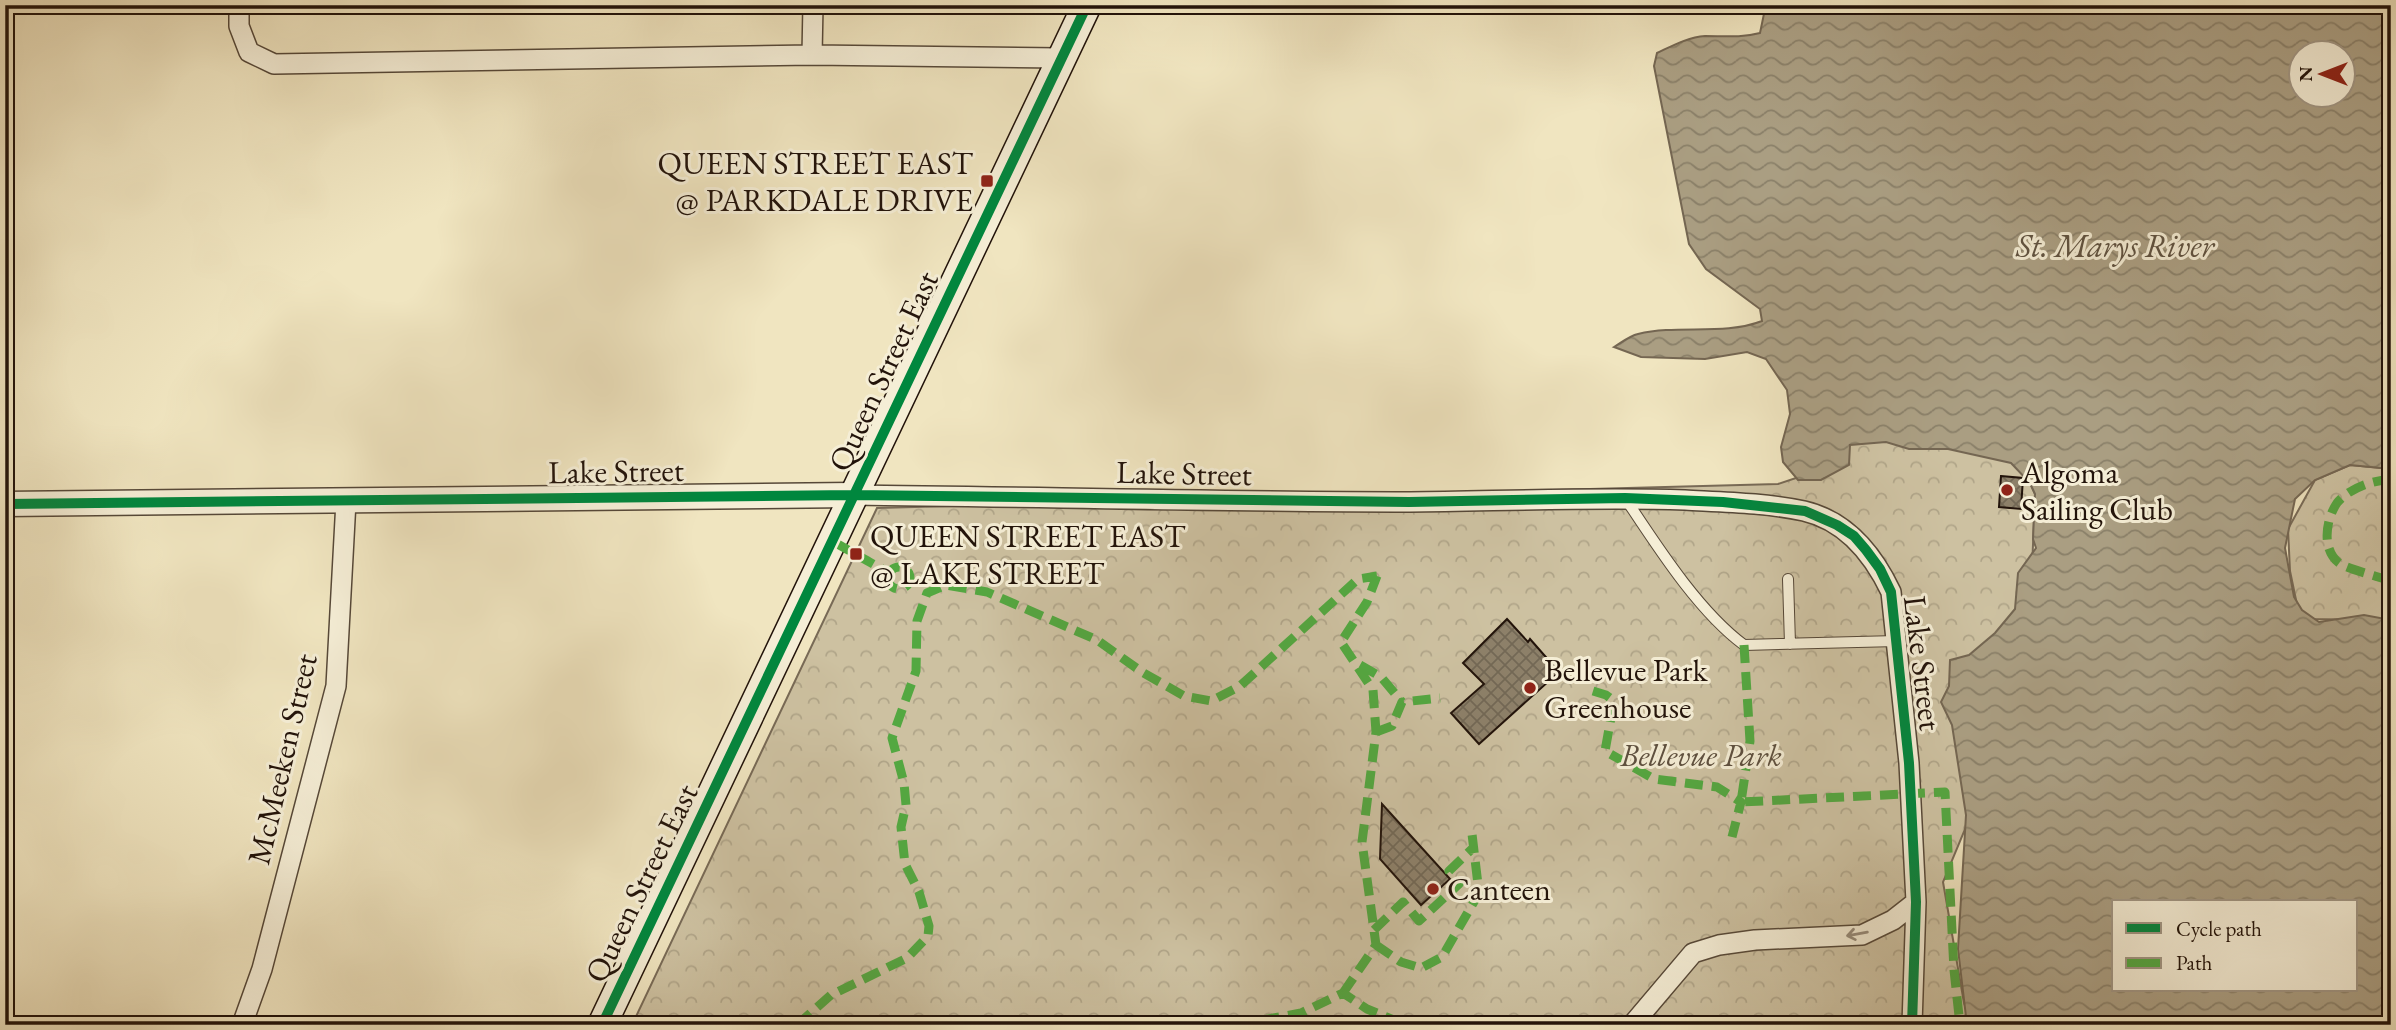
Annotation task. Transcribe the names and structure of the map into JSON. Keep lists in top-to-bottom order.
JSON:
{
  "streets": {
    "main road": ["Queen Street East"],
    "street": ["Lake Street", "McMeeken Street"]
  },
  "crossings": [
    ["Queen Street East", "Lake Street"],
    ["Lake Street", "McMeeken Street"]
  ],
  "water": ["St. Marys River"],
  "parks": ["Bellevue Park"],
  "places": {
    "transit": ["QUEEN STREET EAST @ PARKDALE DRIVE", "QUEEN STREET EAST @ LAKE STREET"],
    "other": ["Algoma Sailing Club", "Bellevue Park Greenhouse", "Canteen"]
  },
  "legend": ["Cycle path", "Path"],
  "north": "left"
}
